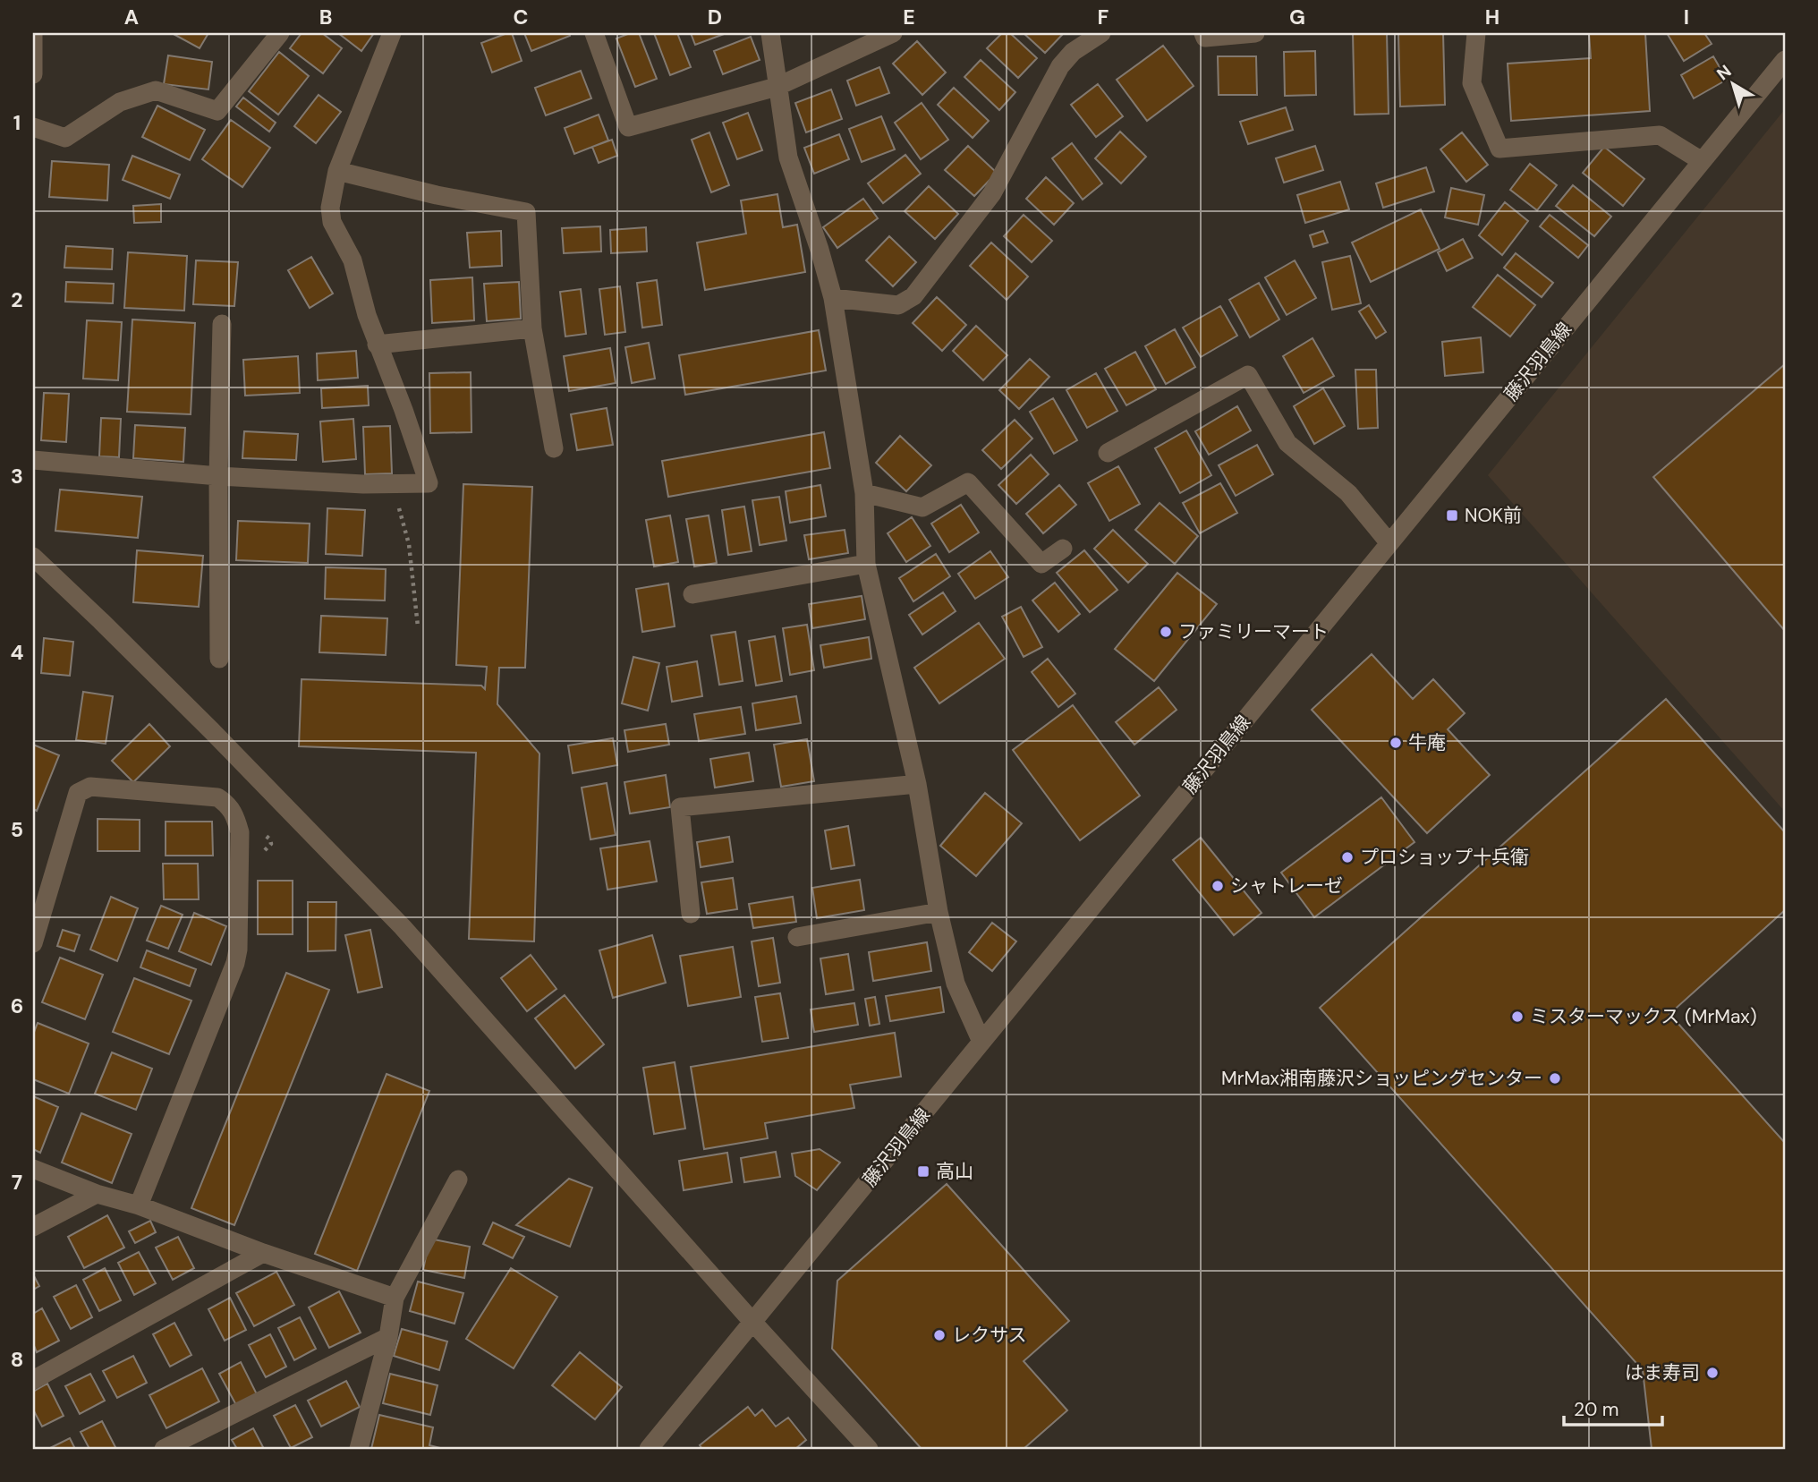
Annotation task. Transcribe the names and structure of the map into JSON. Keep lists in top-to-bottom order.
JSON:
{
  "streets": {
    "street": ["藤沢羽鳥線"]
  },
  "places": {
    "transit": ["NOK前", "高山"],
    "other": [
      "ファミリーマート",
      "牛庵",
      "プロショップ十兵衛",
      "シャトレーゼ",
      "ミスターマックス (MrMax)",
      "MrMax湘南藤沢ショッピングセンター",
      "レクサス",
      "はま寿司"
    ]
  },
  "scale_bar": "20 m",
  "north": "top left",
  "grid": {
    "columns": [
      "A",
      "B",
      "C",
      "D",
      "E",
      "F",
      "G",
      "H",
      "I"
    ],
    "rows": [
      "1",
      "2",
      "3",
      "4",
      "5",
      "6",
      "7",
      "8"
    ]
  }
}
